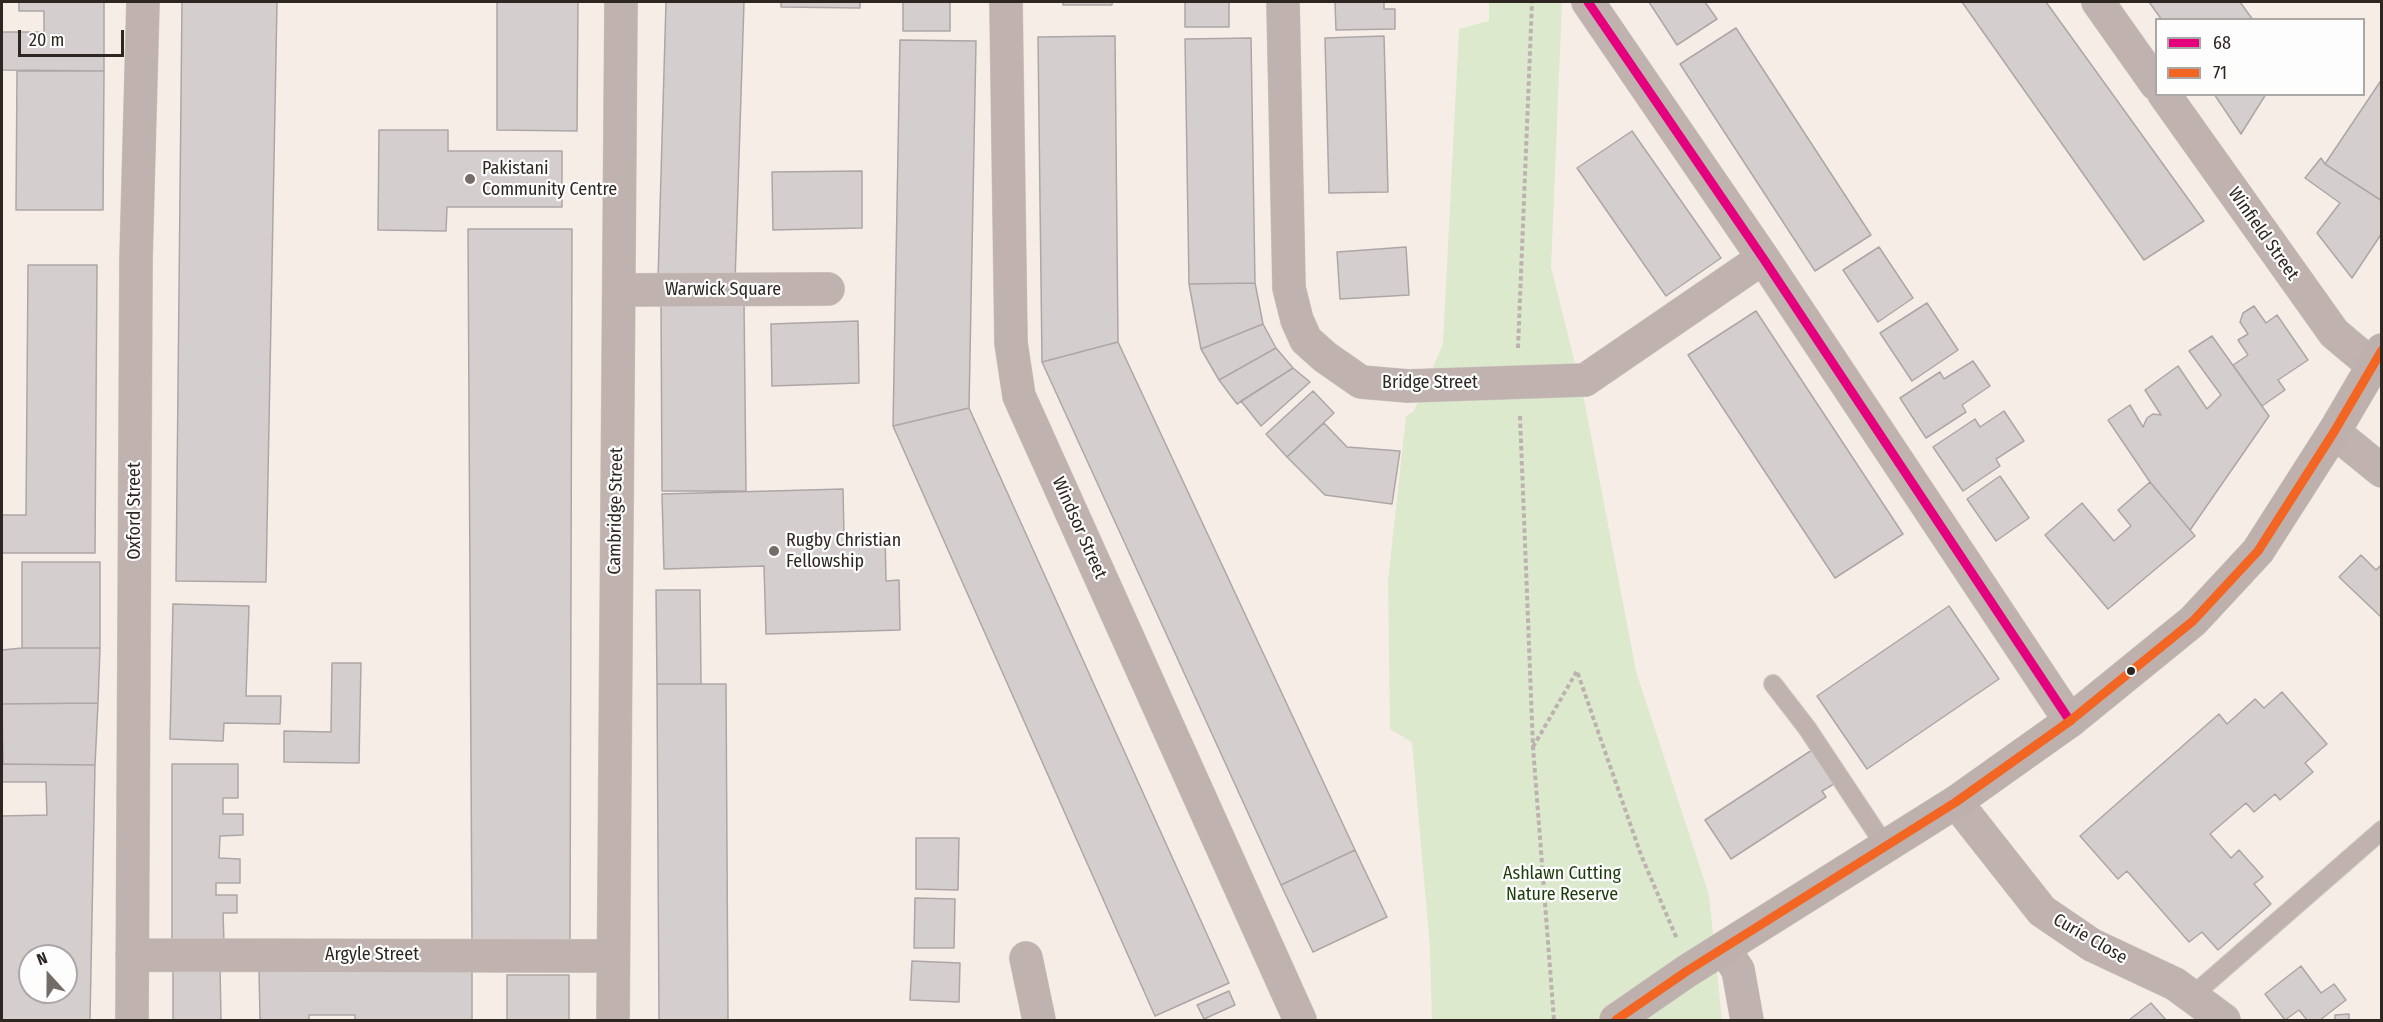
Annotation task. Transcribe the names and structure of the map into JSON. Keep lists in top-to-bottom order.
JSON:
{
  "streets": {
    "street": [
      "Winfield Street",
      "Warwick Square",
      "Bridge Street",
      "Oxford Street",
      "Cambridge Street",
      "Windsor Street",
      "Curie Close",
      "Argyle Street"
    ]
  },
  "crossings": [
    ["Warwick Square", "Cambridge Street"],
    ["Oxford Street", "Argyle Street"],
    ["Cambridge Street", "Argyle Street"]
  ],
  "parks": ["Ashlawn Cutting Nature Reserve"],
  "places": ["Pakistani Community Centre", "Rugby Christian Fellowship"],
  "lines": ["transit line 68", "transit line 71"],
  "legend": ["68", "71"],
  "scale_bar": "20 m",
  "north": "top"
}
